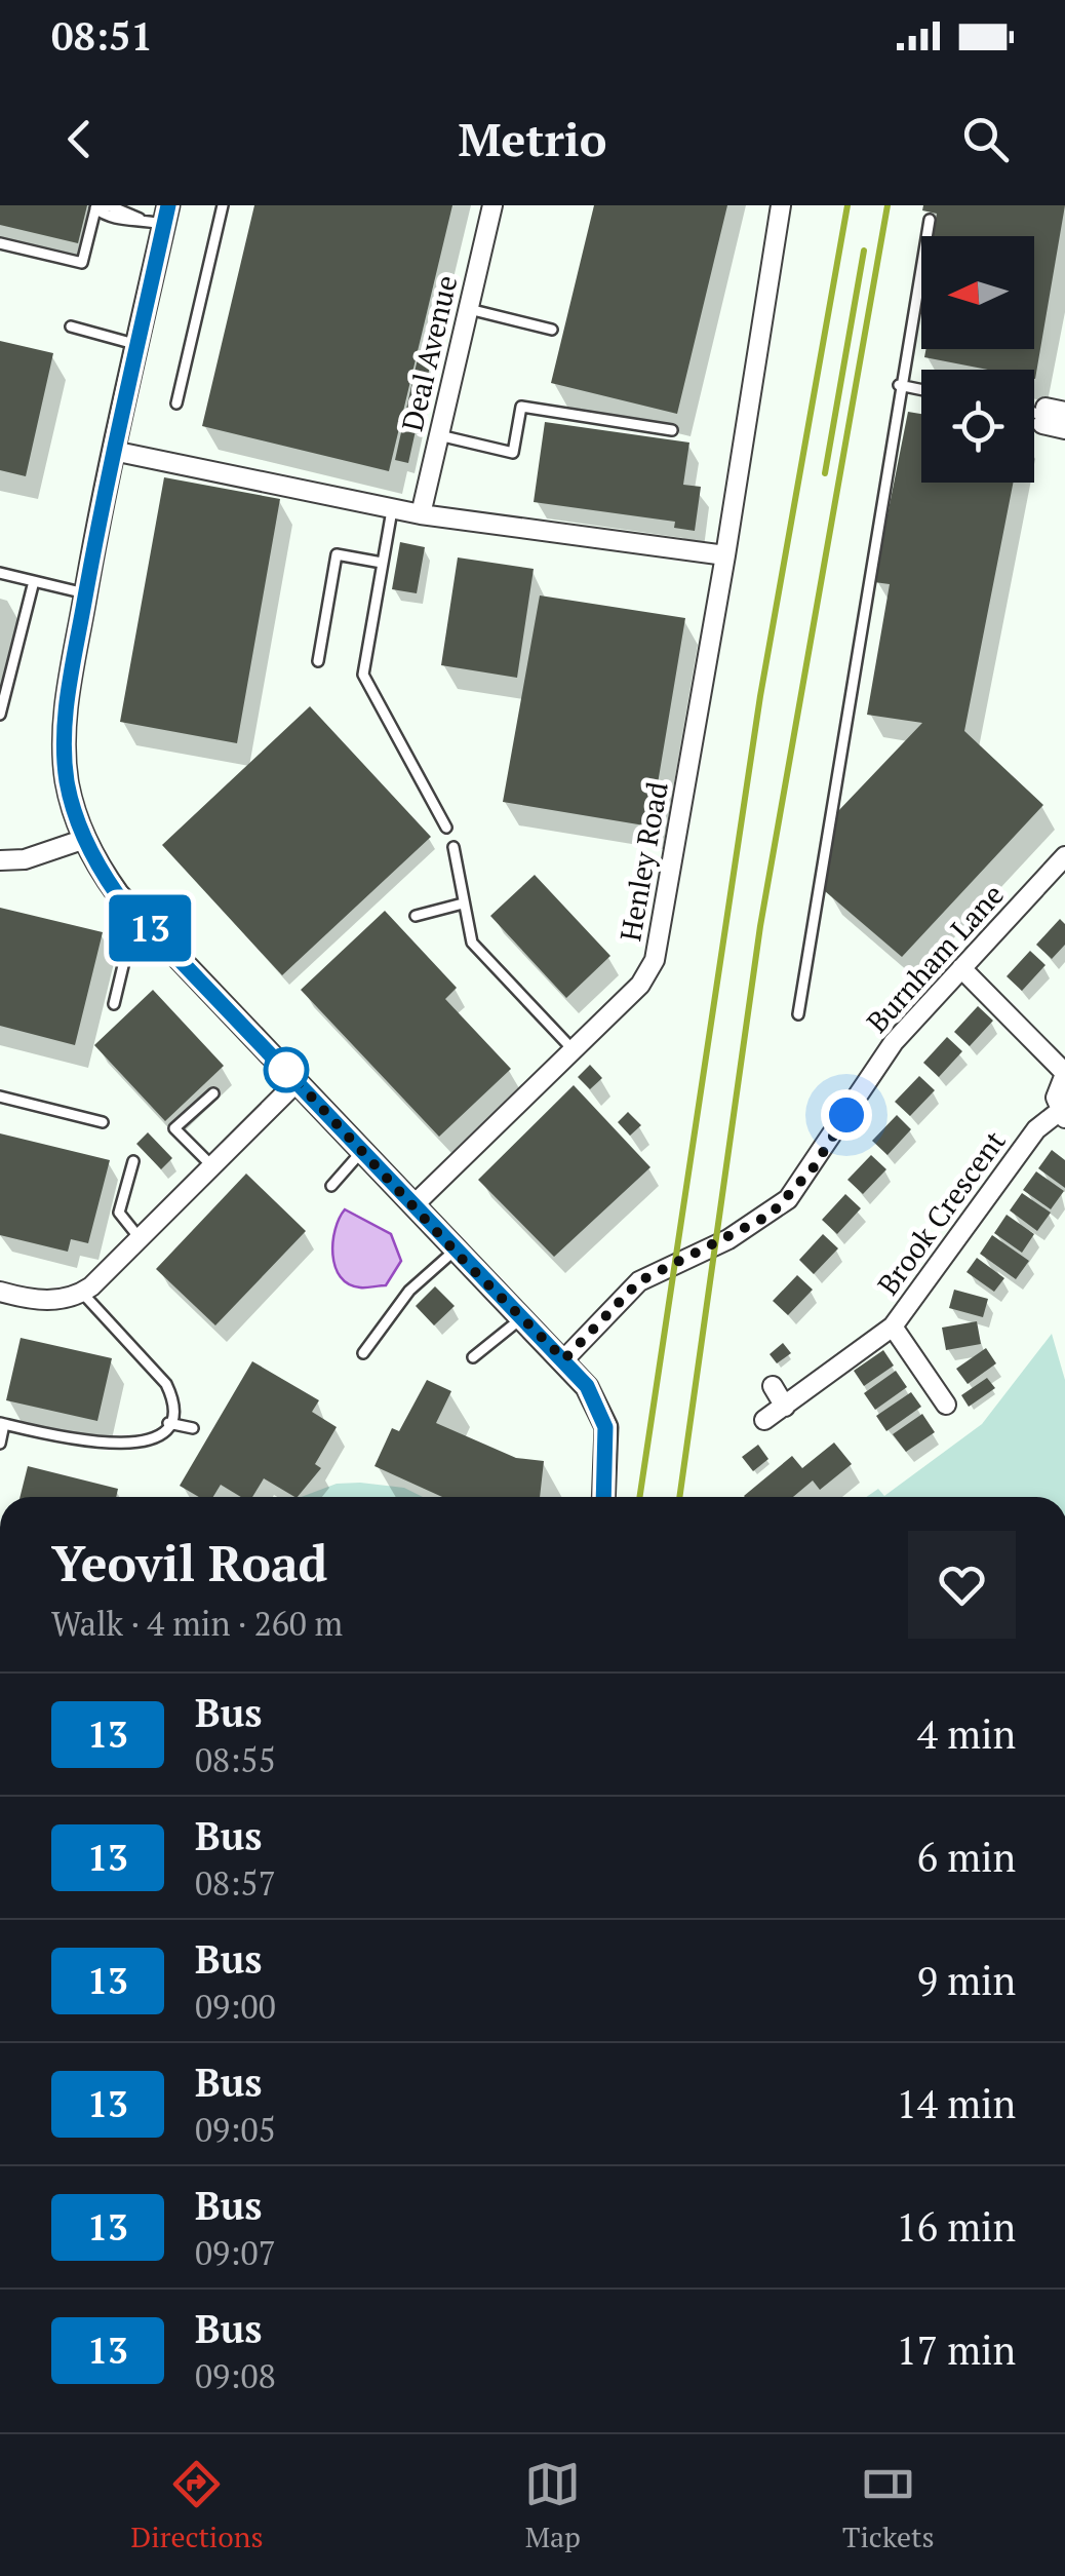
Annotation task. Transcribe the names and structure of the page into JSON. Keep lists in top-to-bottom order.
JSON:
{
  "streets": {
    "street": [
      "Deal Avenue",
      "Henley Road",
      "Burnham Lane",
      "Brook Crescent"
    ]
  },
  "crossings": [
    ["Burnham Lane", "Brook Crescent"]
  ],
  "lines": ["bus line 13"],
  "north": "left",
  "page": {
    "status": "08:51",
    "header": "Metrio",
    "on_map": "13",
    "heading": ["Yeovil Road", "Walk · 4 min · 260 m"],
    "list": [
      {
        "mark": "13",
        "name": "Bus",
        "note": "08:55",
        "value": "4 min"
      },
      {
        "mark": "13",
        "name": "Bus",
        "note": "08:57",
        "value": "6 min"
      },
      {
        "mark": "13",
        "name": "Bus",
        "note": "09:00",
        "value": "9 min"
      },
      {
        "mark": "13",
        "name": "Bus",
        "note": "09:05",
        "value": "14 min"
      },
      {
        "mark": "13",
        "name": "Bus",
        "note": "09:07",
        "value": "16 min"
      },
      {
        "mark": "13",
        "name": "Bus",
        "note": "09:08",
        "value": "17 min"
      }
    ],
    "tabs": ["Directions", "Map", "Tickets"]
  }
}
